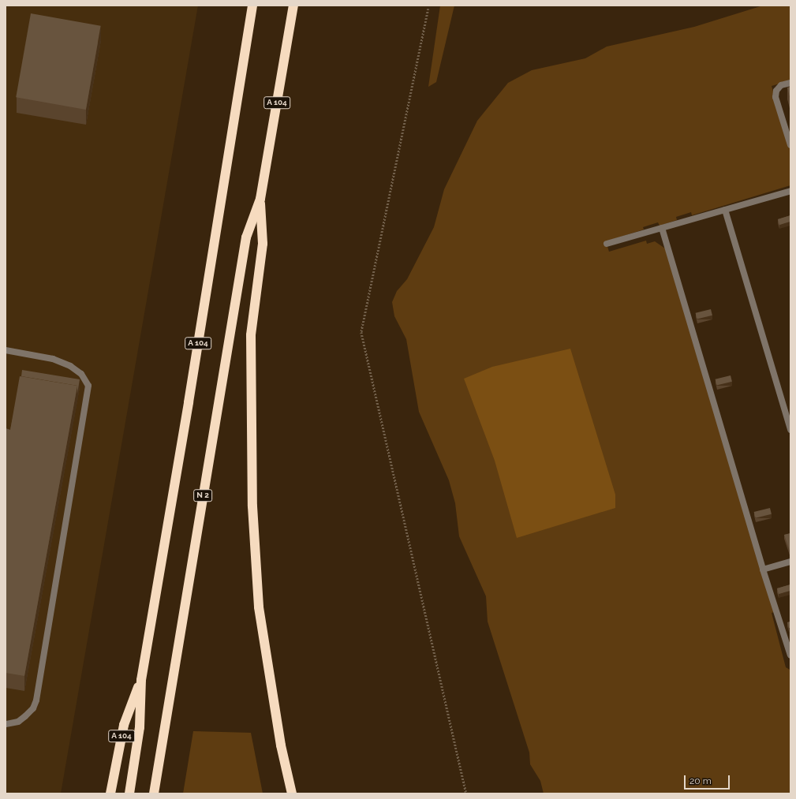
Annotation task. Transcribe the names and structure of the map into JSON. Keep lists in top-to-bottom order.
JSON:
{
  "streets": {
    "highway": ["A 104", "N 2"]
  },
  "crossings": [
    ["A 104", "N 2"]
  ],
  "scale_bar": "20 m"
}
